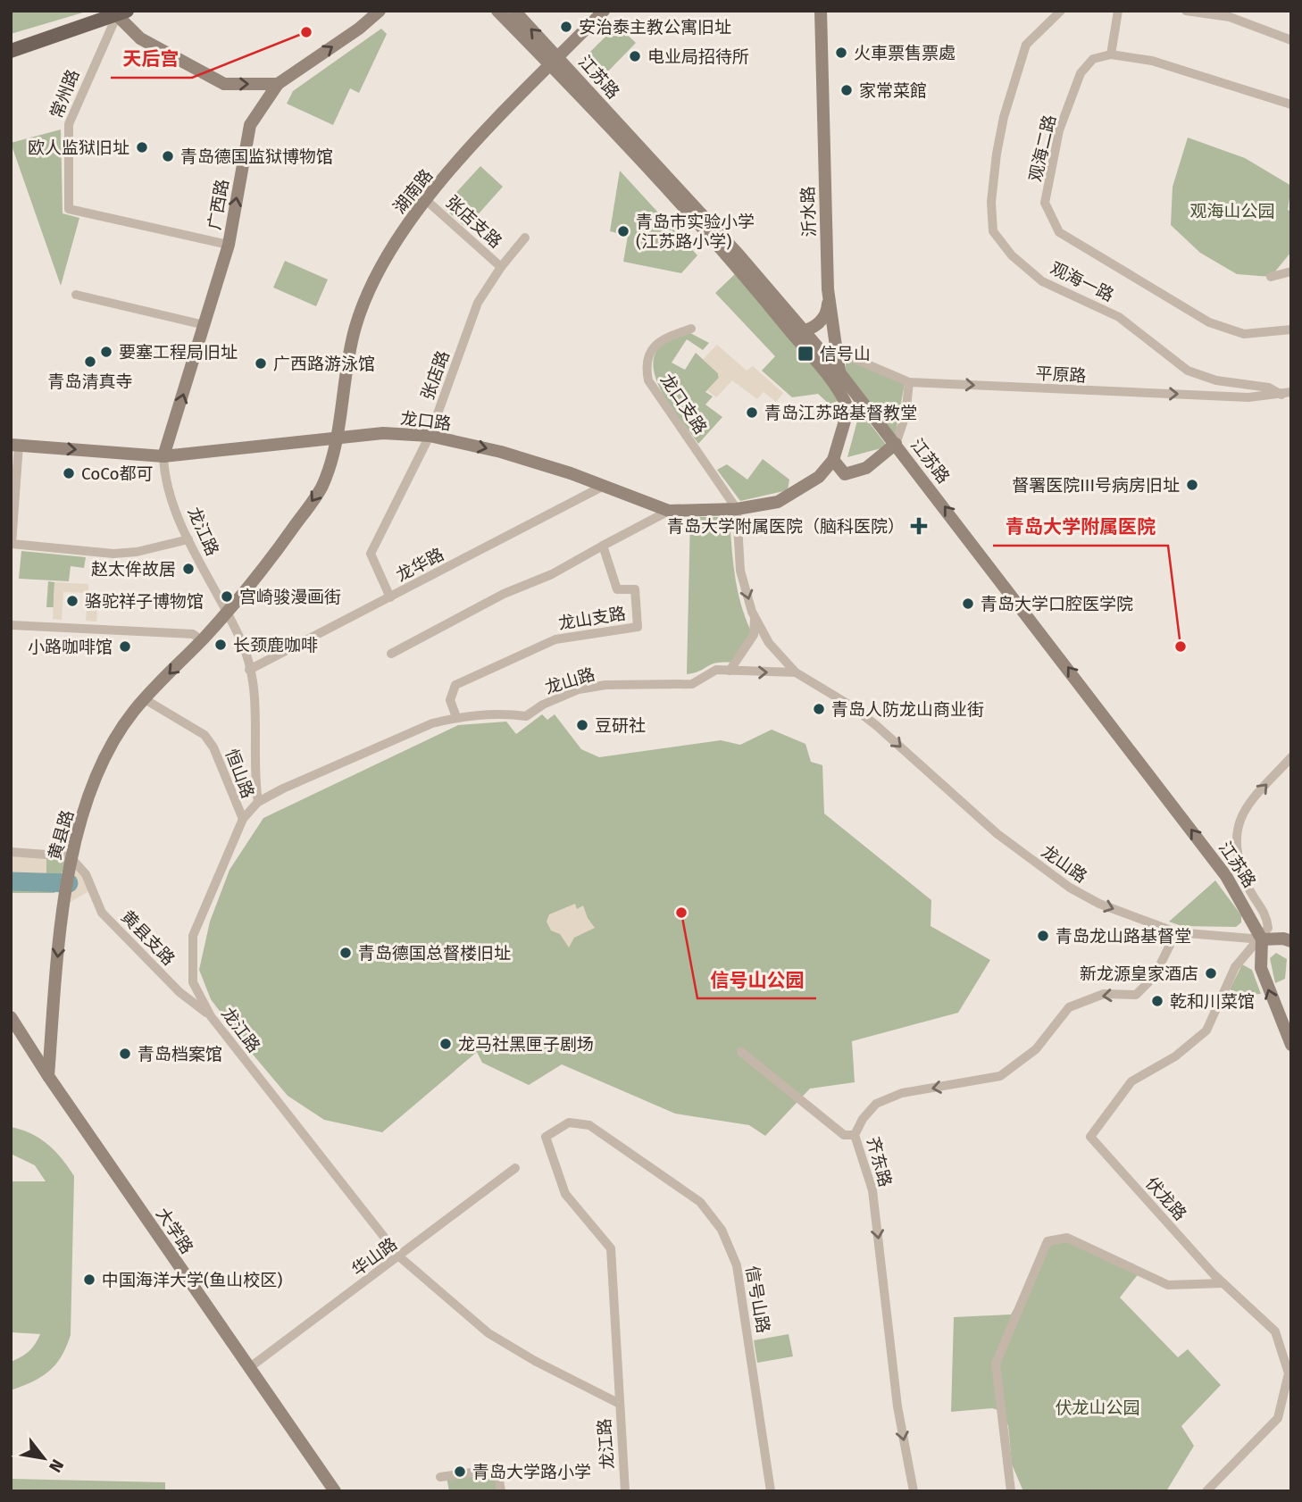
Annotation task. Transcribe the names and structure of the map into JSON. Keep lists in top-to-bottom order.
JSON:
{
  "streets": {
    "main road": [
      "江苏路",
      "湖南路",
      "广西路",
      "沂水路",
      "龙口路",
      "黄县路",
      "大学路"
    ],
    "street": [
      "常州路",
      "观海二路",
      "张店支路",
      "观海一路",
      "平原路",
      "张店路",
      "龙口支路",
      "龙江路",
      "龙华路",
      "龙山支路",
      "龙山路",
      "恒山路",
      "黄县支路",
      "齐东路",
      "伏龙路",
      "华山路",
      "信号山路"
    ]
  },
  "crossings": [
    ["江苏路", "湖南路"],
    ["江苏路", "沂水路"],
    ["江苏路", "龙口路"],
    ["江苏路", "龙山路"],
    ["江苏路", "伏龙路"],
    ["常州路", "广西路"],
    ["湖南路", "张店支路"],
    ["湖南路", "龙口路"],
    ["湖南路", "黄县路"],
    ["广西路", "龙口路"],
    ["广西路", "龙江路"],
    ["沂水路", "平原路"],
    ["沂水路", "龙口路"],
    ["张店支路", "张店路"],
    ["观海一路", "平原路"],
    ["张店路", "龙口路"],
    ["张店路", "龙华路"],
    ["龙口支路", "龙口路"],
    ["龙口支路", "龙山路"],
    ["龙口路", "龙江路"],
    ["龙口路", "龙华路"],
    ["龙口路", "龙山路"],
    ["龙口路", "黄县路"],
    ["龙江路", "龙华路"],
    ["龙江路", "龙山路"],
    ["龙江路", "恒山路"],
    ["龙江路", "黄县路"],
    ["龙江路", "黄县支路"],
    ["龙江路", "华山路"],
    ["龙江路", "信号山路"],
    ["龙山支路", "龙山路"],
    ["龙山路", "齐东路"],
    ["龙山路", "伏龙路"],
    ["恒山路", "黄县路"],
    ["黄县路", "黄县支路"],
    ["黄县路", "大学路"],
    ["大学路", "华山路"]
  ],
  "one_way": [
    "江苏路",
    "广西路",
    "平原路",
    "龙山路",
    "黄县路",
    "齐东路"
  ],
  "parks": ["观海山公园", "伏龙山公园"],
  "places": {
    "other": [
      "安治泰主教公寓旧址",
      "天后宫",
      "火車票售票處",
      "电业局招待所",
      "家常菜館",
      "欧人监狱旧址",
      "青岛德国监狱博物馆",
      "青岛市实验小学 (江苏路小学)",
      "要塞工程局旧址",
      "青岛清真寺",
      "广西路游泳馆",
      "青岛江苏路基督教堂",
      "CoCo都可",
      "督署医院III号病房旧址",
      "赵太侔故居",
      "宫崎骏漫画街",
      "骆驼祥子博物馆",
      "青岛大学口腔医学院",
      "长颈鹿咖啡",
      "小路咖啡馆",
      "青岛大学附属医院",
      "青岛人防龙山商业街",
      "豆研社",
      "信号山公园",
      "青岛龙山路基督堂",
      "青岛德国总督楼旧址",
      "新龙源皇家酒店",
      "乾和川菜馆",
      "龙马社黑匣子剧场",
      "青岛档案馆",
      "中国海洋大学(鱼山校区)",
      "青岛大学路小学"
    ],
    "transit": ["信号山"],
    "health": ["青岛大学附属医院（脑科医院）"]
  },
  "north": "bottom right"
}
